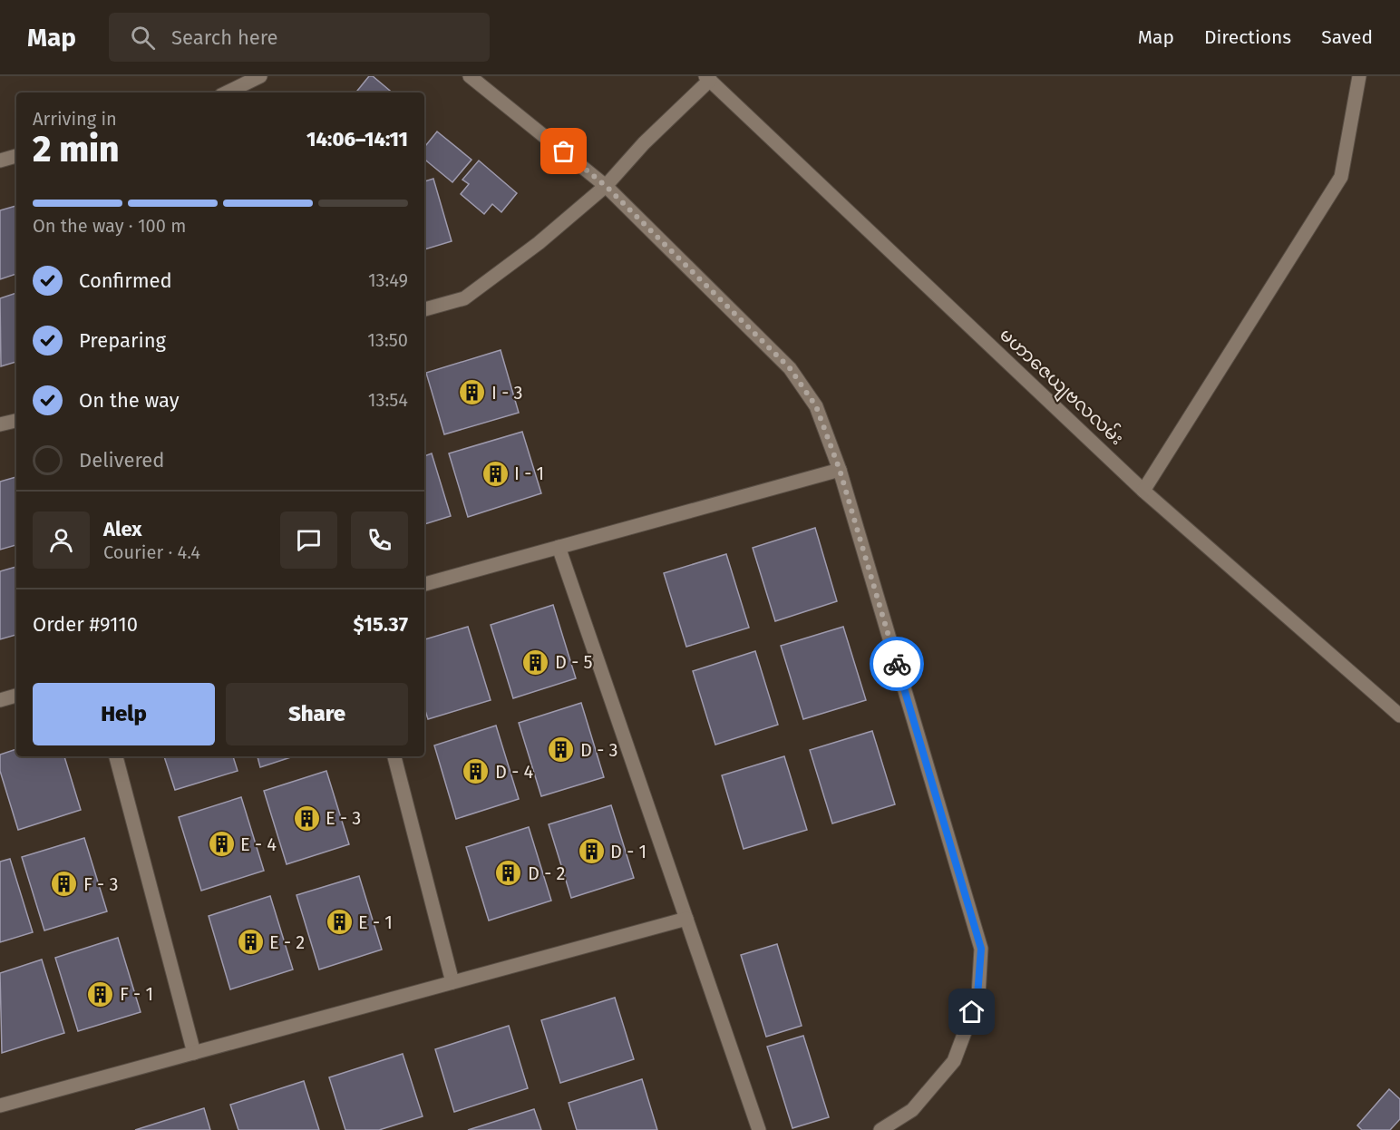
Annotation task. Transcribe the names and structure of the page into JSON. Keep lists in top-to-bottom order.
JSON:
{
  "streets": {
    "street": ["မဟာဇေယျဗလလမ်း"]
  },
  "places": {
    "building": [
      "I - 3",
      "I - 1",
      "D - 5",
      "D - 3",
      "D - 4",
      "E - 3",
      "E - 4",
      "D - 1",
      "D - 2",
      "F - 3",
      "E - 1",
      "E - 2",
      "F - 1"
    ]
  },
  "page": {
    "header": "Map",
    "search": "Search here",
    "nav": ["Map", "Directions", "Saved"],
    "heading": ["2 min", "Arriving in", "14:06–14:11"],
    "panel": [
      "Alex",
      "Courier · 4.4",
      "Order #9110",
      "$15.37"
    ],
    "bar": "On the way · 100 m",
    "list": [
      ["Confirmed", "13:49"],
      ["Preparing", "13:50"],
      ["On the way", "13:54"],
      "Delivered"
    ],
    "buttons": ["Help", "Share"]
  }
}
